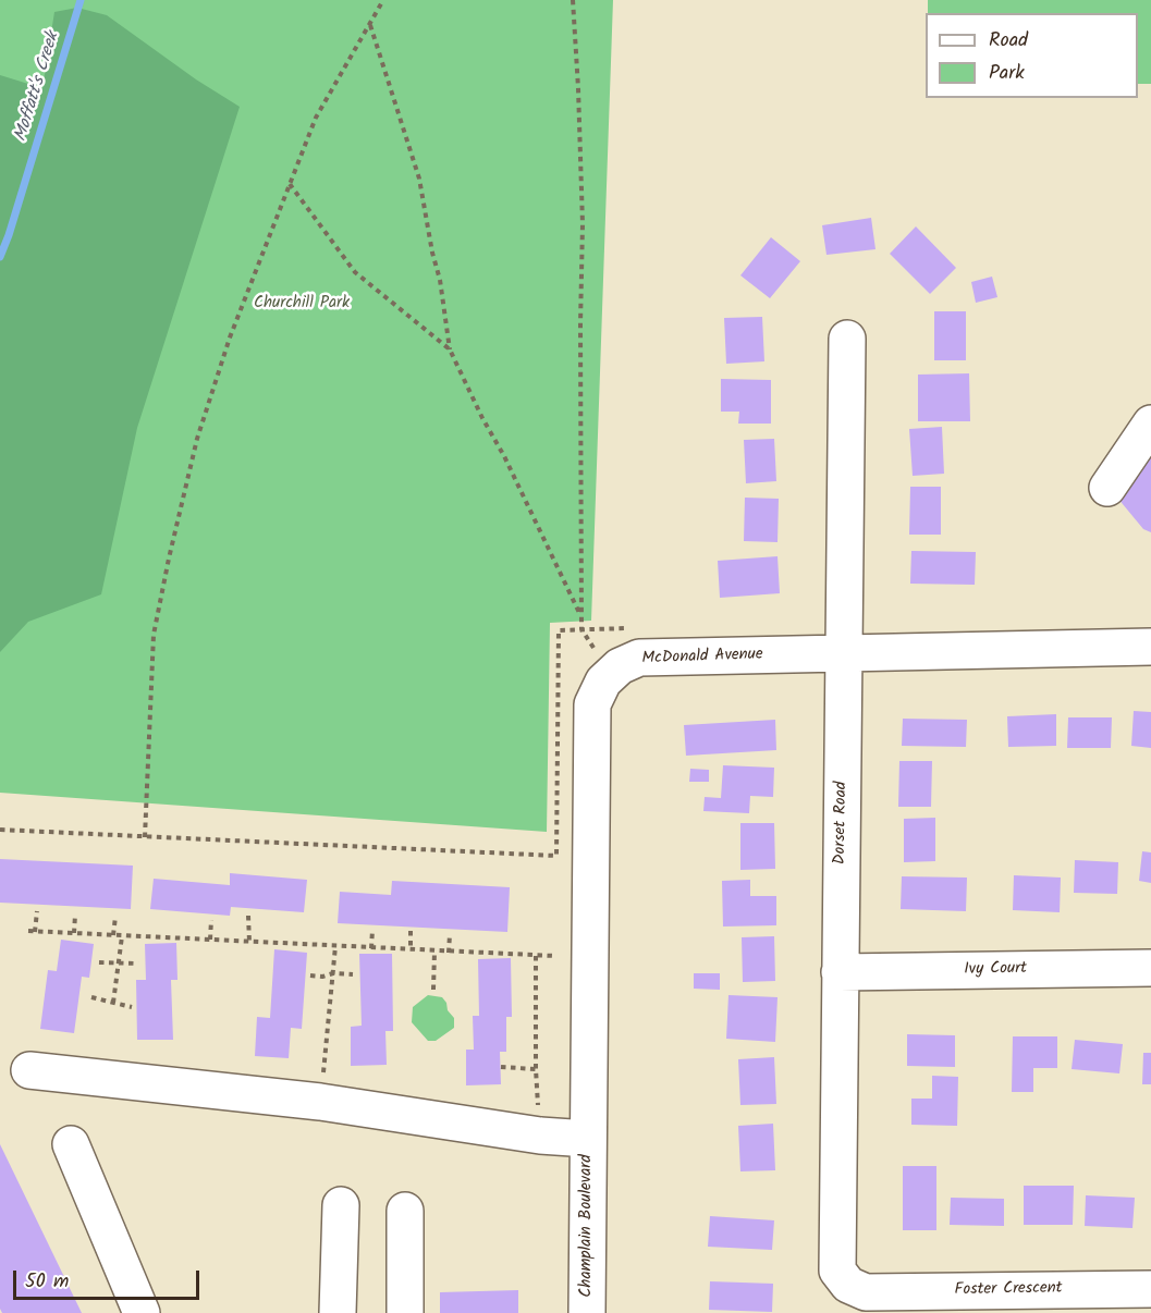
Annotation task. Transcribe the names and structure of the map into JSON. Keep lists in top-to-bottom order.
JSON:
{
  "streets": {
    "street": [
      "McDonald Avenue",
      "Dorset Road",
      "Ivy Court",
      "Champlain Boulevard",
      "Foster Crescent"
    ]
  },
  "crossings": [
    ["McDonald Avenue", "Dorset Road"],
    ["McDonald Avenue", "Champlain Boulevard"],
    ["Dorset Road", "Ivy Court"],
    ["Dorset Road", "Foster Crescent"]
  ],
  "water": ["Moffatt's Creek"],
  "parks": ["Churchill Park"],
  "legend": ["Road", "Park"],
  "scale_bar": "50 m"
}
